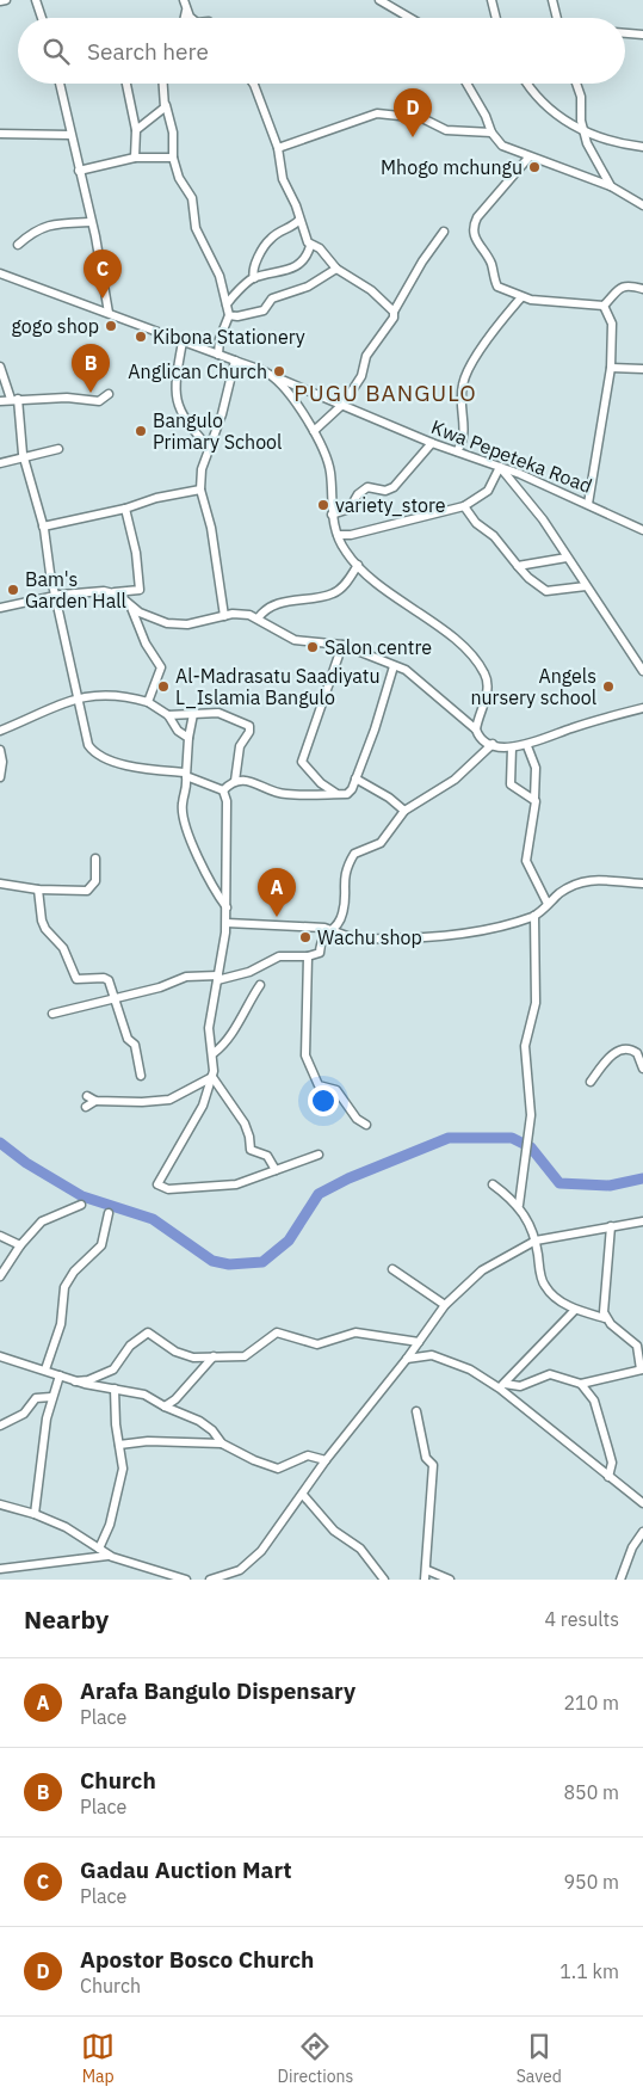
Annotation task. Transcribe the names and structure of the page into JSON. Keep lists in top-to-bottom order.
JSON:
{
  "streets": {
    "street": ["Kwa Pepeteka Road"]
  },
  "districts": ["PUGU BANGULO"],
  "places": [
    "Mhogo mchungu",
    "gogo shop",
    "Kibona Stationery",
    "Anglican Church",
    "Bangulo Primary School",
    "variety_store",
    "Bam's Garden Hall",
    "Salon centre",
    "Al-Madrasatu Saadiyatu L_Islamia Bangulo",
    "Angels nursery school",
    "Wachu shop"
  ],
  "page": {
    "search": "Search here",
    "pins": [
      "D",
      "C",
      "B",
      "A"
    ],
    "heading": ["Nearby", "4 results"],
    "list": [
      {
        "mark": "A",
        "name": "Arafa Bangulo Dispensary",
        "note": "Place",
        "value": "210 m"
      },
      {
        "mark": "B",
        "name": "Church",
        "note": "Place",
        "value": "850 m"
      },
      {
        "mark": "C",
        "name": "Gadau Auction Mart",
        "note": "Place",
        "value": "950 m"
      },
      {
        "mark": "D",
        "name": "Apostor Bosco Church",
        "note": "Church",
        "value": "1.1 km"
      }
    ],
    "nav": ["Map", "Directions", "Saved"]
  }
}
